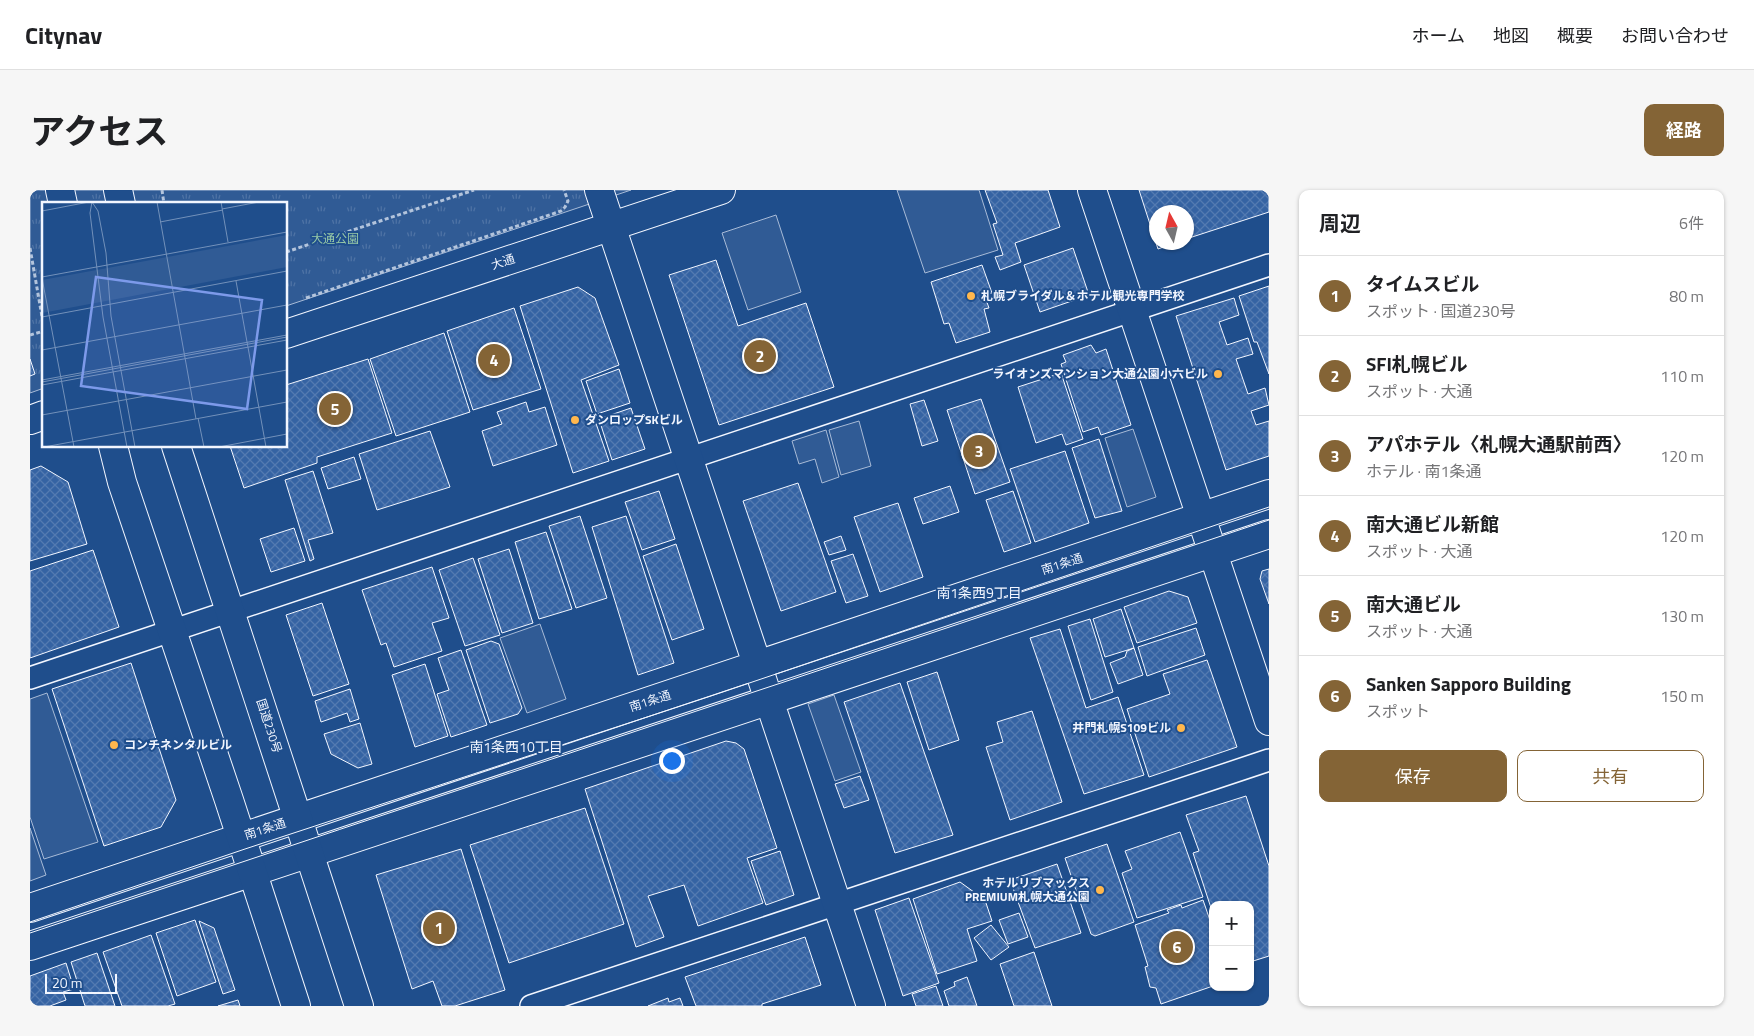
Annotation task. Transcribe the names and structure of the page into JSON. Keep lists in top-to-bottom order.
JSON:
{
  "streets": {
    "main road": ["大通", "南1条通", "国道230号"]
  },
  "crossings": [
    ["南1条通", "国道230号"]
  ],
  "districts": ["南1条西9丁目", "南1条西10丁目"],
  "parks": ["大通公園"],
  "places": [
    "札幌ブライダル＆ホテル観光専門学校",
    "ライオンズマンション大通公園小六ビル",
    "ダンロップSKビル",
    "井門札幌S109ビル",
    "コンチネンタルビル",
    "ホテルリブマックス PREMIUM札幌大通公園"
  ],
  "scale_bar": "20 m",
  "north": "top",
  "page": {
    "header": "Citynav",
    "nav": [
      "ホーム",
      "地図",
      "概要",
      "お問い合わせ"
    ],
    "title": "アクセス",
    "buttons": [
      "経路",
      ["保存", "共有"]
    ],
    "heading": ["周辺", "6件"],
    "list": [
      {
        "mark": "1",
        "name": "タイムスビル",
        "note": "スポット · 国道230号",
        "value": "80 m"
      },
      {
        "mark": "2",
        "name": "SFI札幌ビル",
        "note": "スポット · 大通",
        "value": "110 m"
      },
      {
        "mark": "3",
        "name": "アパホテル〈札幌大通駅前西〉",
        "note": "ホテル · 南1条通",
        "value": "120 m"
      },
      {
        "mark": "4",
        "name": "南大通ビル新館",
        "note": "スポット · 大通",
        "value": "120 m"
      },
      {
        "mark": "5",
        "name": "南大通ビル",
        "note": "スポット · 大通",
        "value": "130 m"
      },
      {
        "mark": "6",
        "name": "Sanken Sapporo Building",
        "note": "スポット",
        "value": "150 m"
      }
    ],
    "pins": [
      "2",
      "4",
      "5",
      "3",
      "1",
      "6"
    ],
    "map_buttons": ["+", "−"],
    "scale": "20 m"
  }
}
